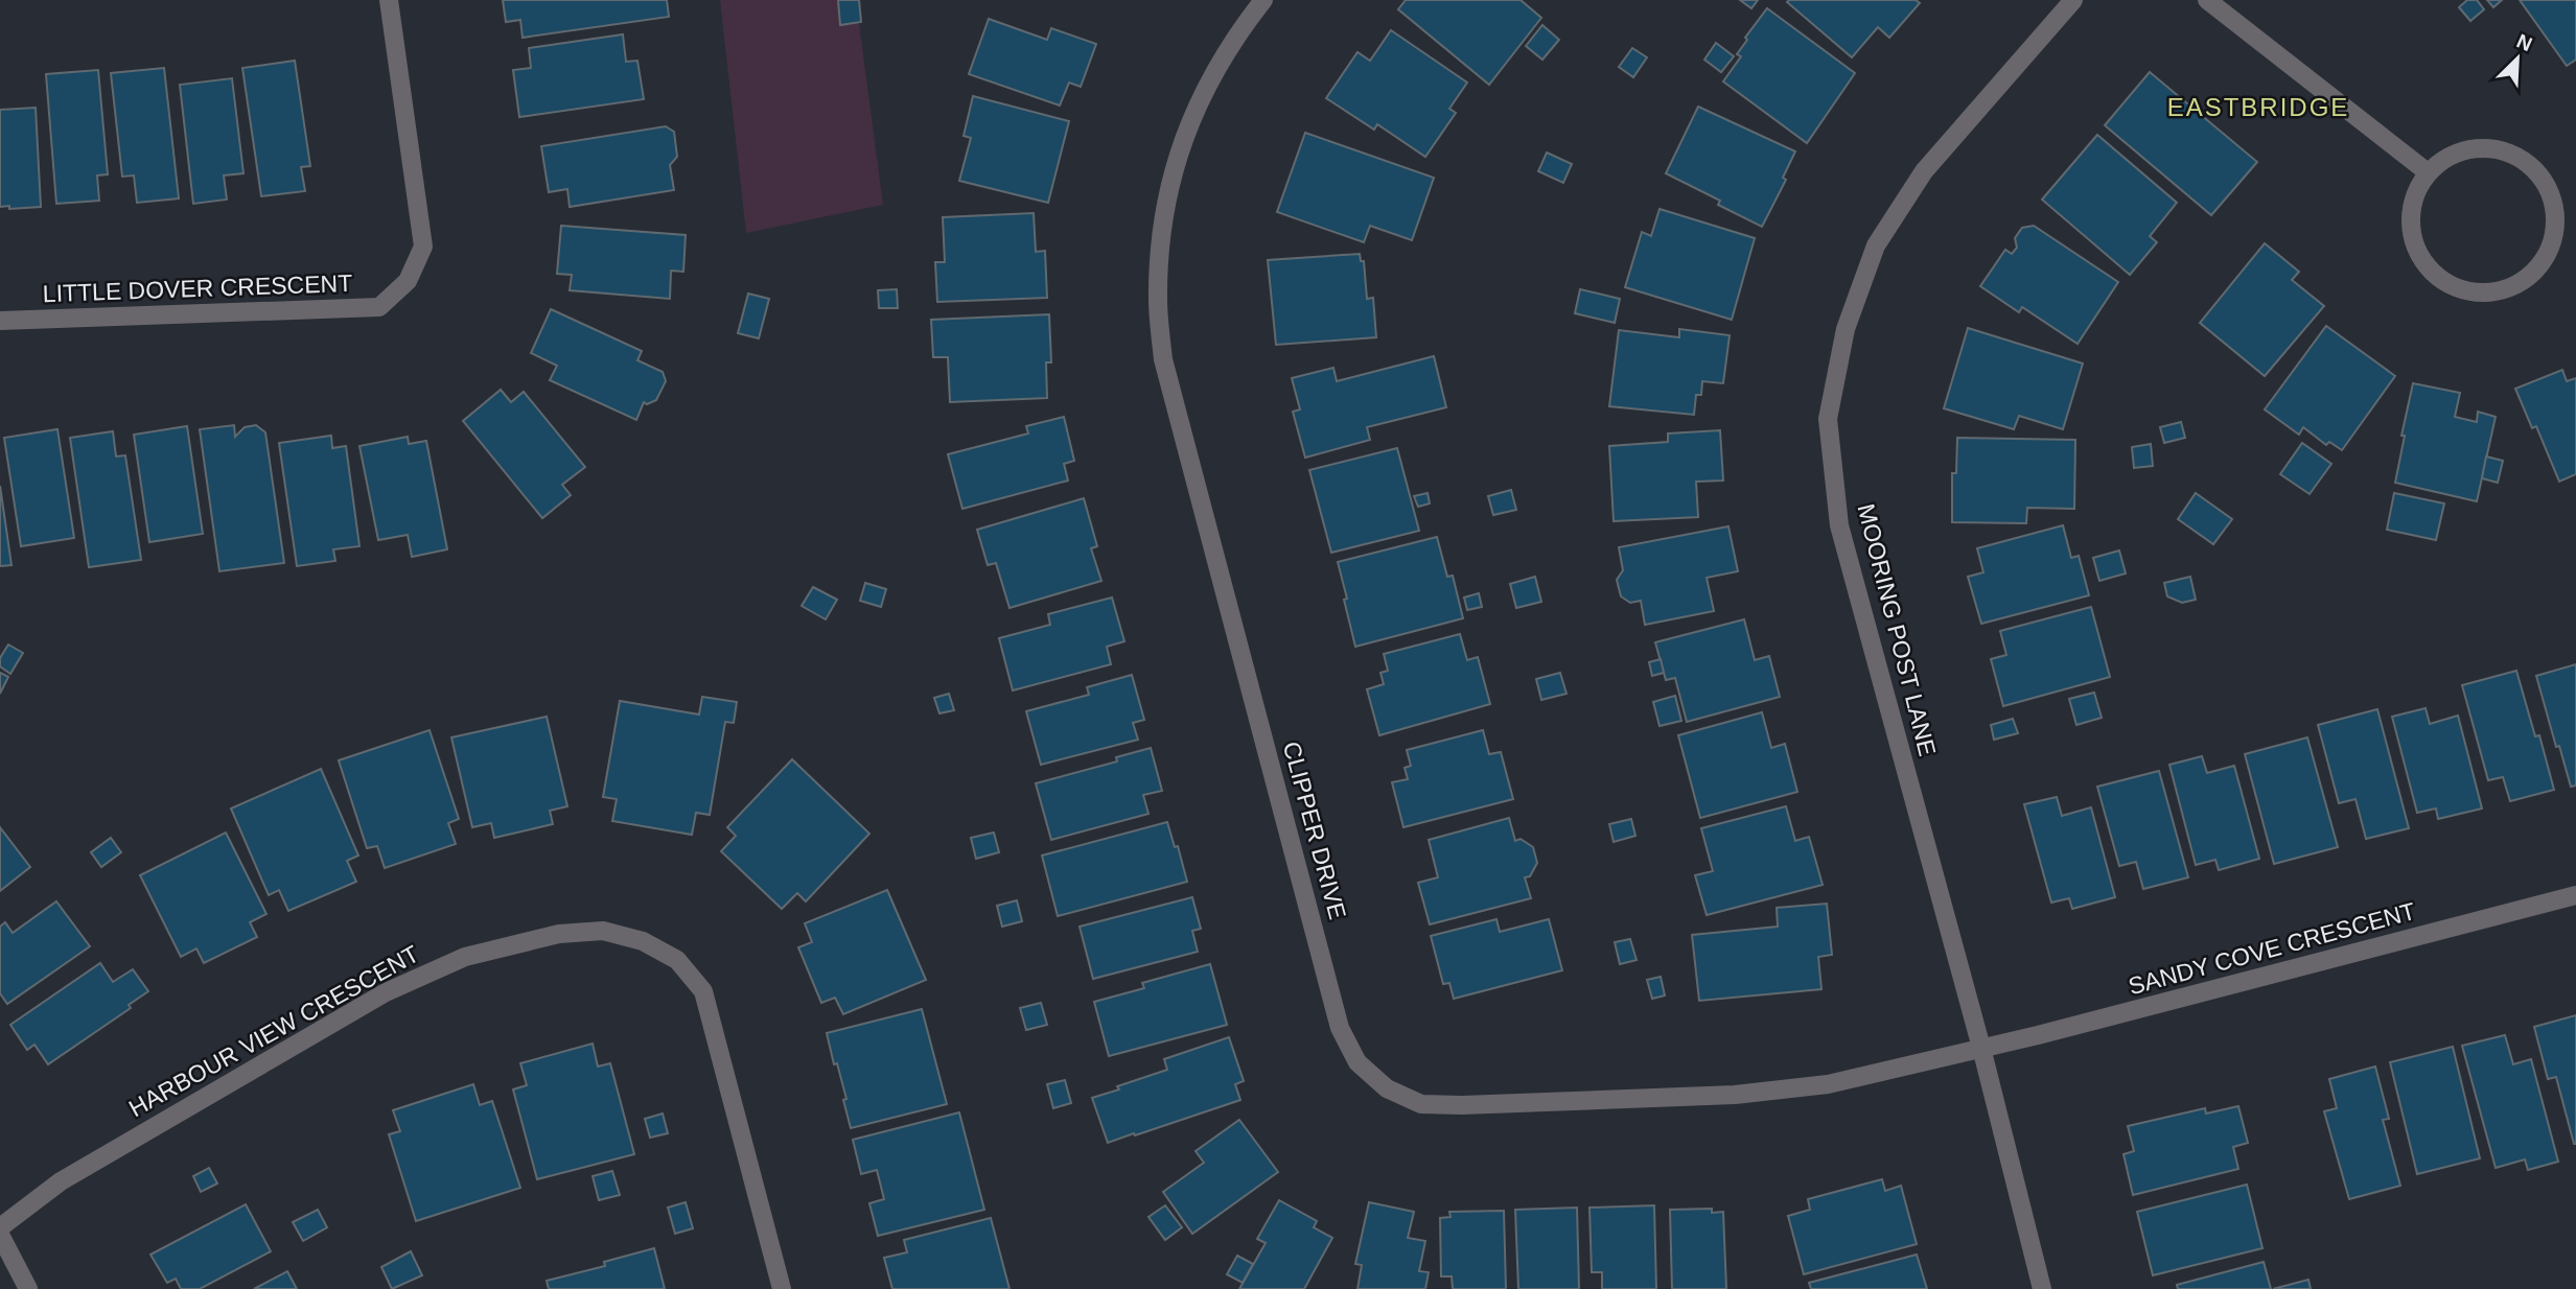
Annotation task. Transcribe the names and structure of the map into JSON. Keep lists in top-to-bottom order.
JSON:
{
  "streets": {
    "street": [
      "LITTLE DOVER CRESCENT",
      "MOORING POST LANE",
      "CLIPPER DRIVE",
      "SANDY COVE CRESCENT",
      "HARBOUR VIEW CRESCENT"
    ]
  },
  "crossings": [
    ["MOORING POST LANE", "CLIPPER DRIVE"],
    ["MOORING POST LANE", "SANDY COVE CRESCENT"],
    ["CLIPPER DRIVE", "SANDY COVE CRESCENT"]
  ],
  "districts": ["EASTBRIDGE"],
  "north": "top right"
}
